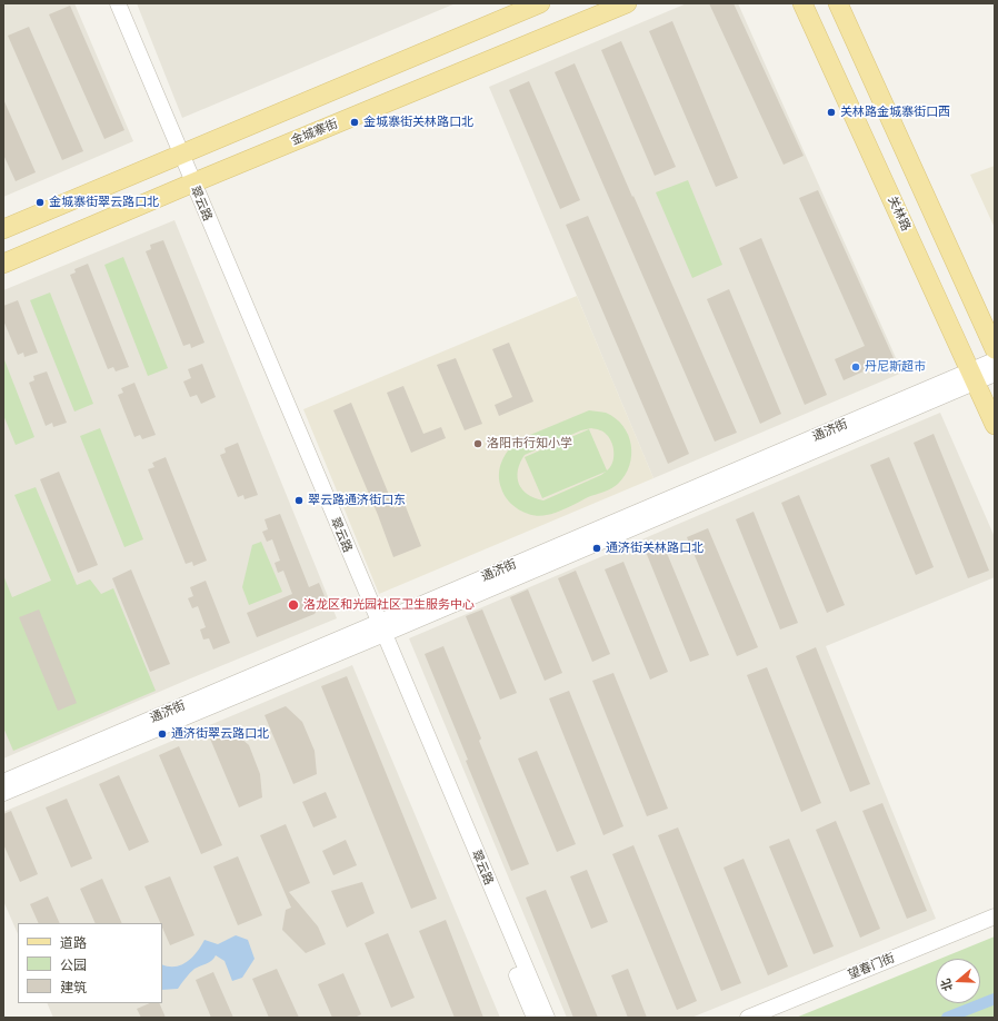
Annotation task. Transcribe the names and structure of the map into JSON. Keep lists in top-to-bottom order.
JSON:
{
  "streets": {
    "main road": ["金城寨街", "关林路"],
    "street": ["翠云路", "通济街", "望春门街"]
  },
  "crossings": [
    ["金城寨街", "翠云路"],
    ["翠云路", "通济街"],
    ["关林路", "通济街"]
  ],
  "places": [
    "关林路金城寨街口西",
    "金城寨街关林路口北",
    "金城寨街翠云路口北",
    "丹尼斯超市",
    "洛阳市行知小学",
    "翠云路通济街口东",
    "通济街关林路口北",
    "洛龙区和光园社区卫生服务中心",
    "通济街翠云路口北"
  ],
  "legend": ["道路", "公园", "建筑"],
  "north": "left"
}
